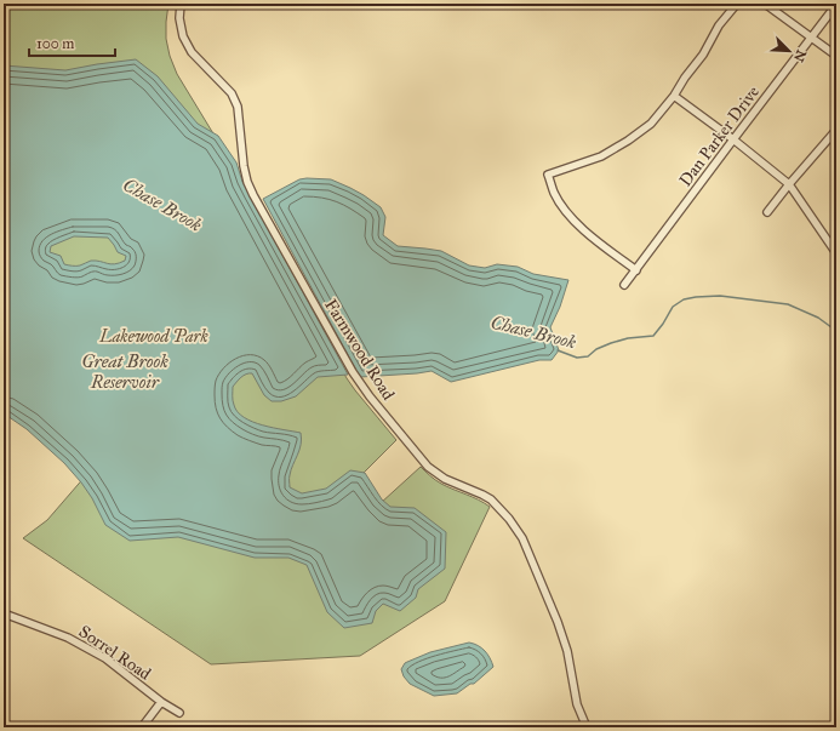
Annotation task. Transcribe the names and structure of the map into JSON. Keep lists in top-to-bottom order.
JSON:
{
  "streets": {
    "street": ["Dan Parker Drive", "Farmwood Road", "Sorrel Road"]
  },
  "water": ["Chase Brook", "Great Brook Reservoir"],
  "parks": ["Lakewood Park"],
  "scale_bar": "100 m",
  "north": "bottom right"
}
